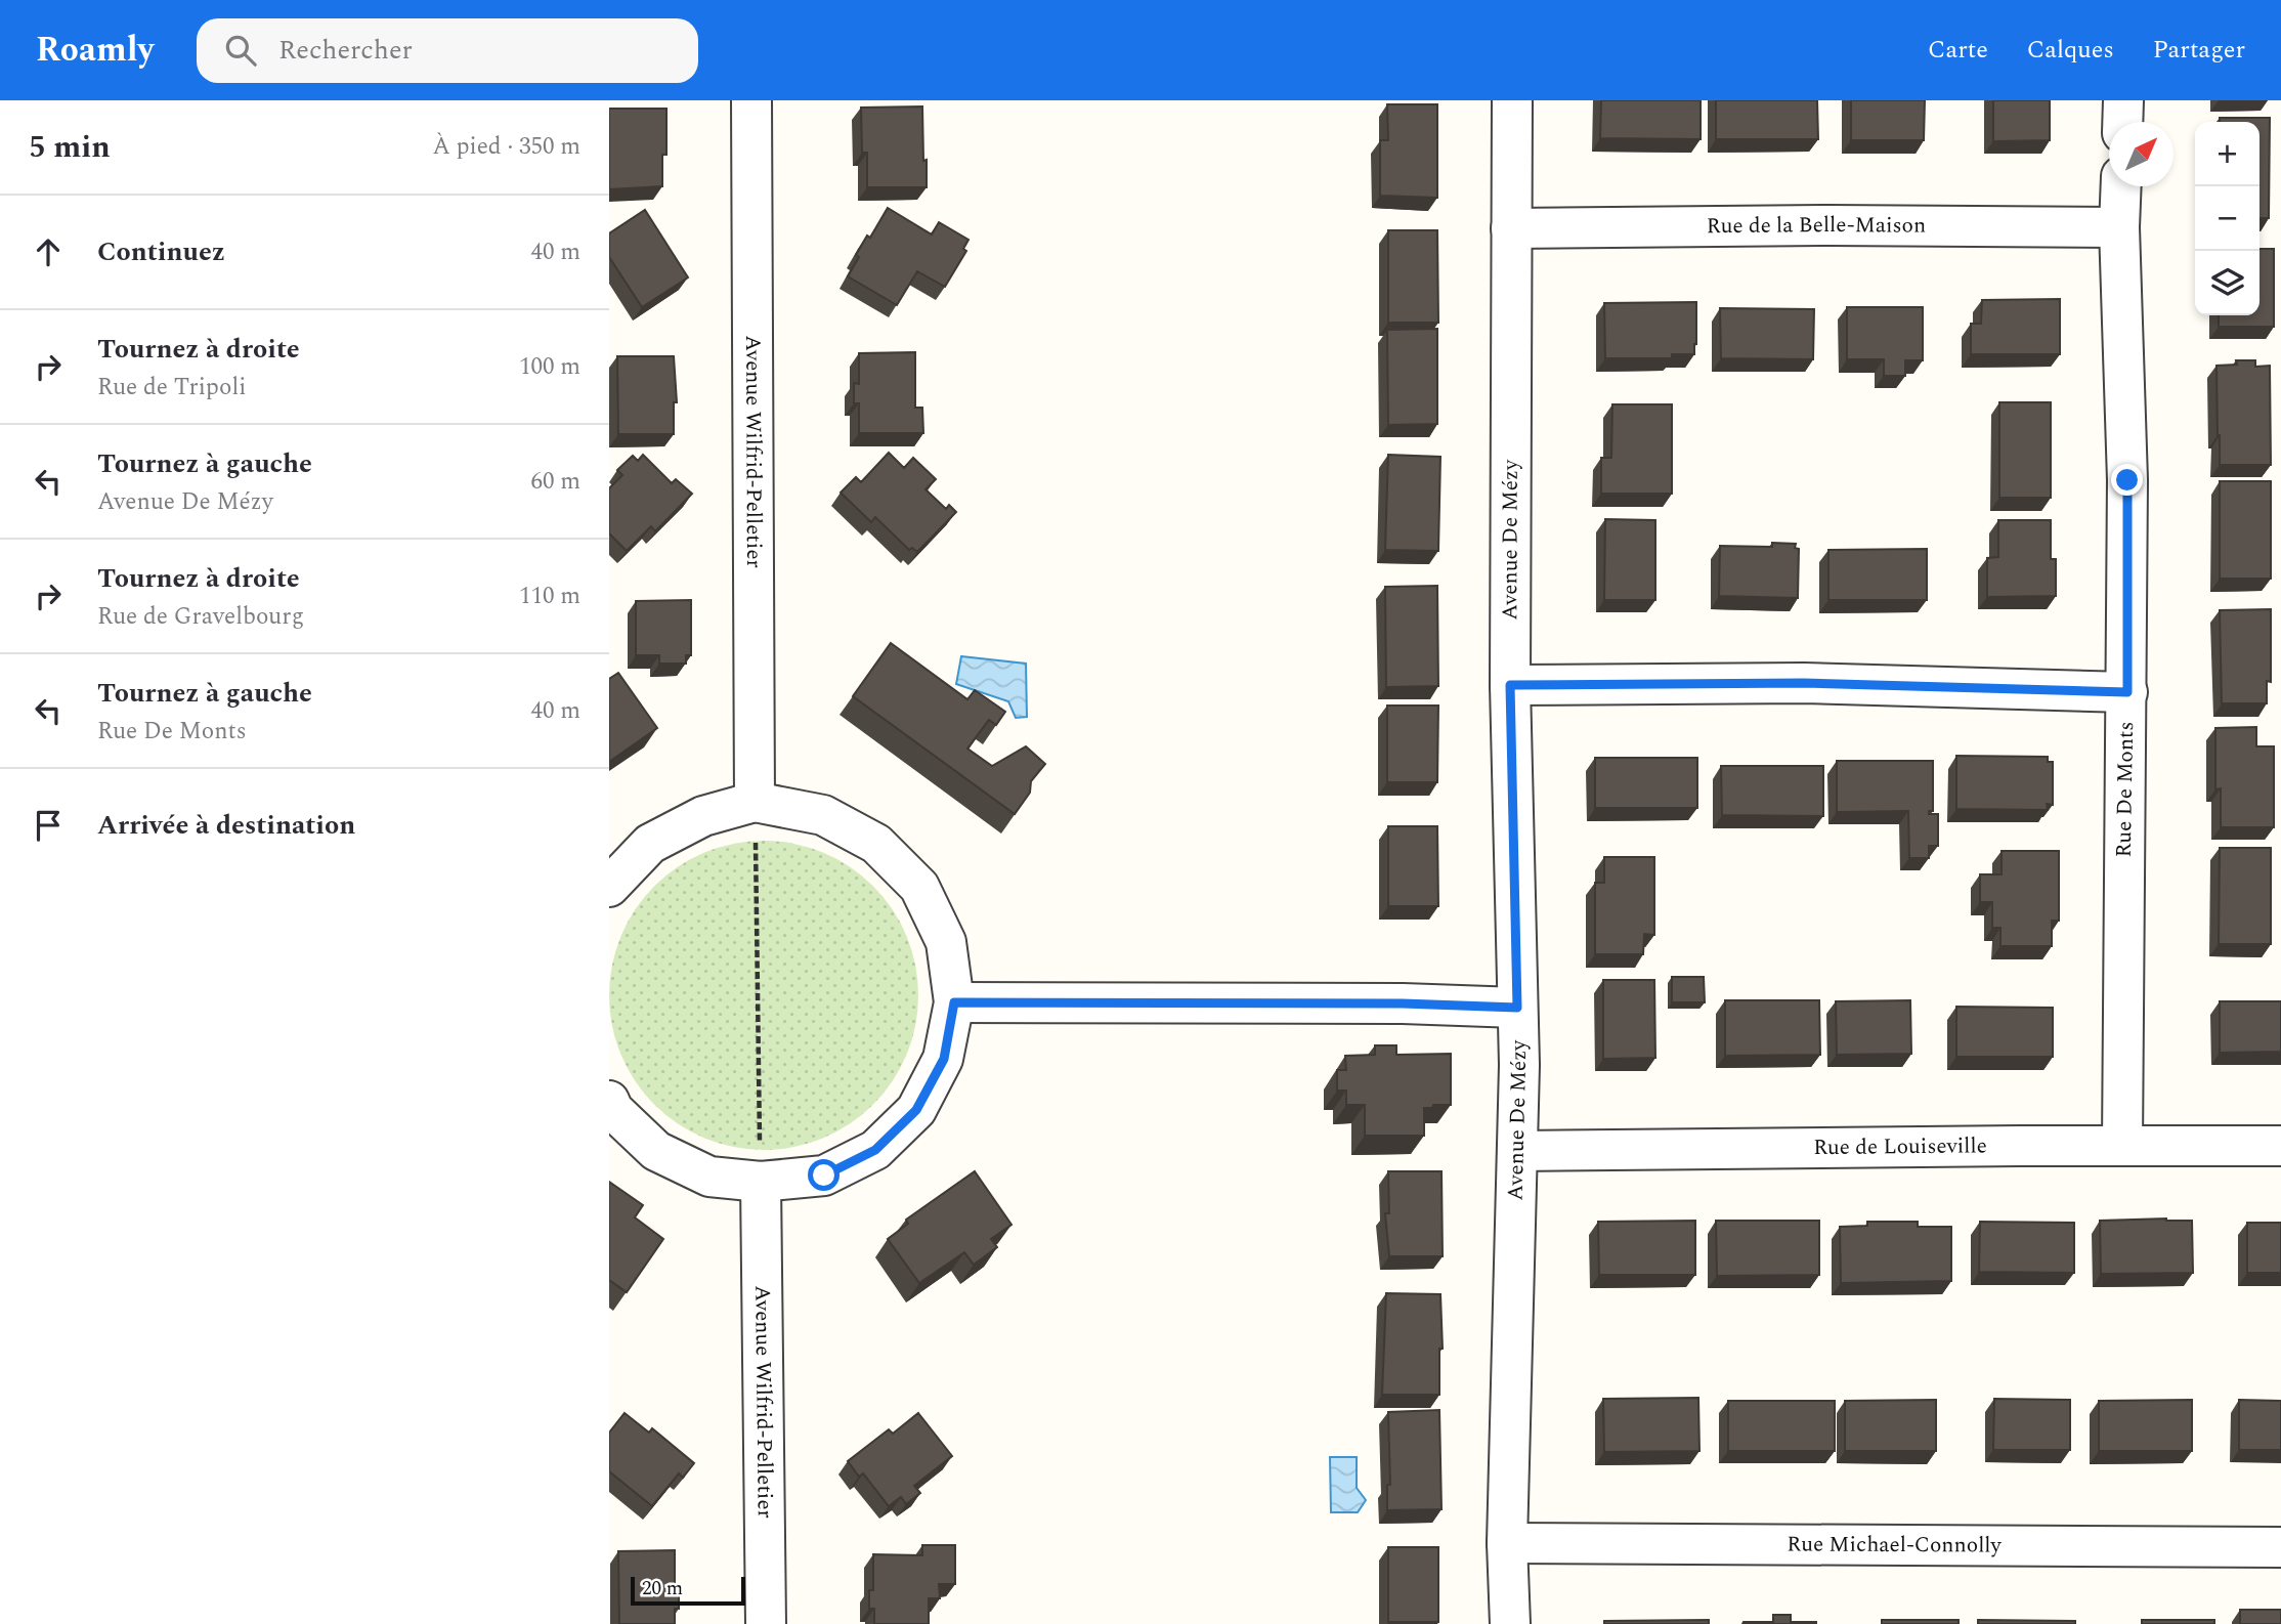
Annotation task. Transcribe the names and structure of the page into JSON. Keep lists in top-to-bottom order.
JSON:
{
  "streets": {
    "street": [
      "Rue de la Belle-Maison",
      "Avenue Wilfrid-Pelletier",
      "Avenue De Mézy",
      "Rue De Monts",
      "Rue de Louiseville",
      "Rue Michael-Connolly"
    ]
  },
  "crossings": [
    ["Rue de la Belle-Maison", "Avenue De Mézy"],
    ["Rue de la Belle-Maison", "Rue De Monts"],
    ["Avenue De Mézy", "Rue de Louiseville"],
    ["Avenue De Mézy", "Rue Michael-Connolly"],
    ["Rue De Monts", "Rue de Louiseville"]
  ],
  "scale_bar": "20 m",
  "north": "top right",
  "page": {
    "header": "Roamly",
    "search": "Rechercher",
    "nav": ["Carte", "Calques", "Partager"],
    "heading": ["5 min", "À pied · 350 m"],
    "map_buttons": ["+", "−"],
    "list": [
      ["Continuez", "40 m"],
      ["Tournez à droite", "Rue de Tripoli", "100 m"],
      ["Tournez à gauche", "Avenue De Mézy", "60 m"],
      ["Tournez à droite", "Rue de Gravelbourg", "110 m"],
      ["Tournez à gauche", "Rue De Monts", "40 m"],
      "Arrivée à destination"
    ],
    "scale": "20 m"
  }
}
